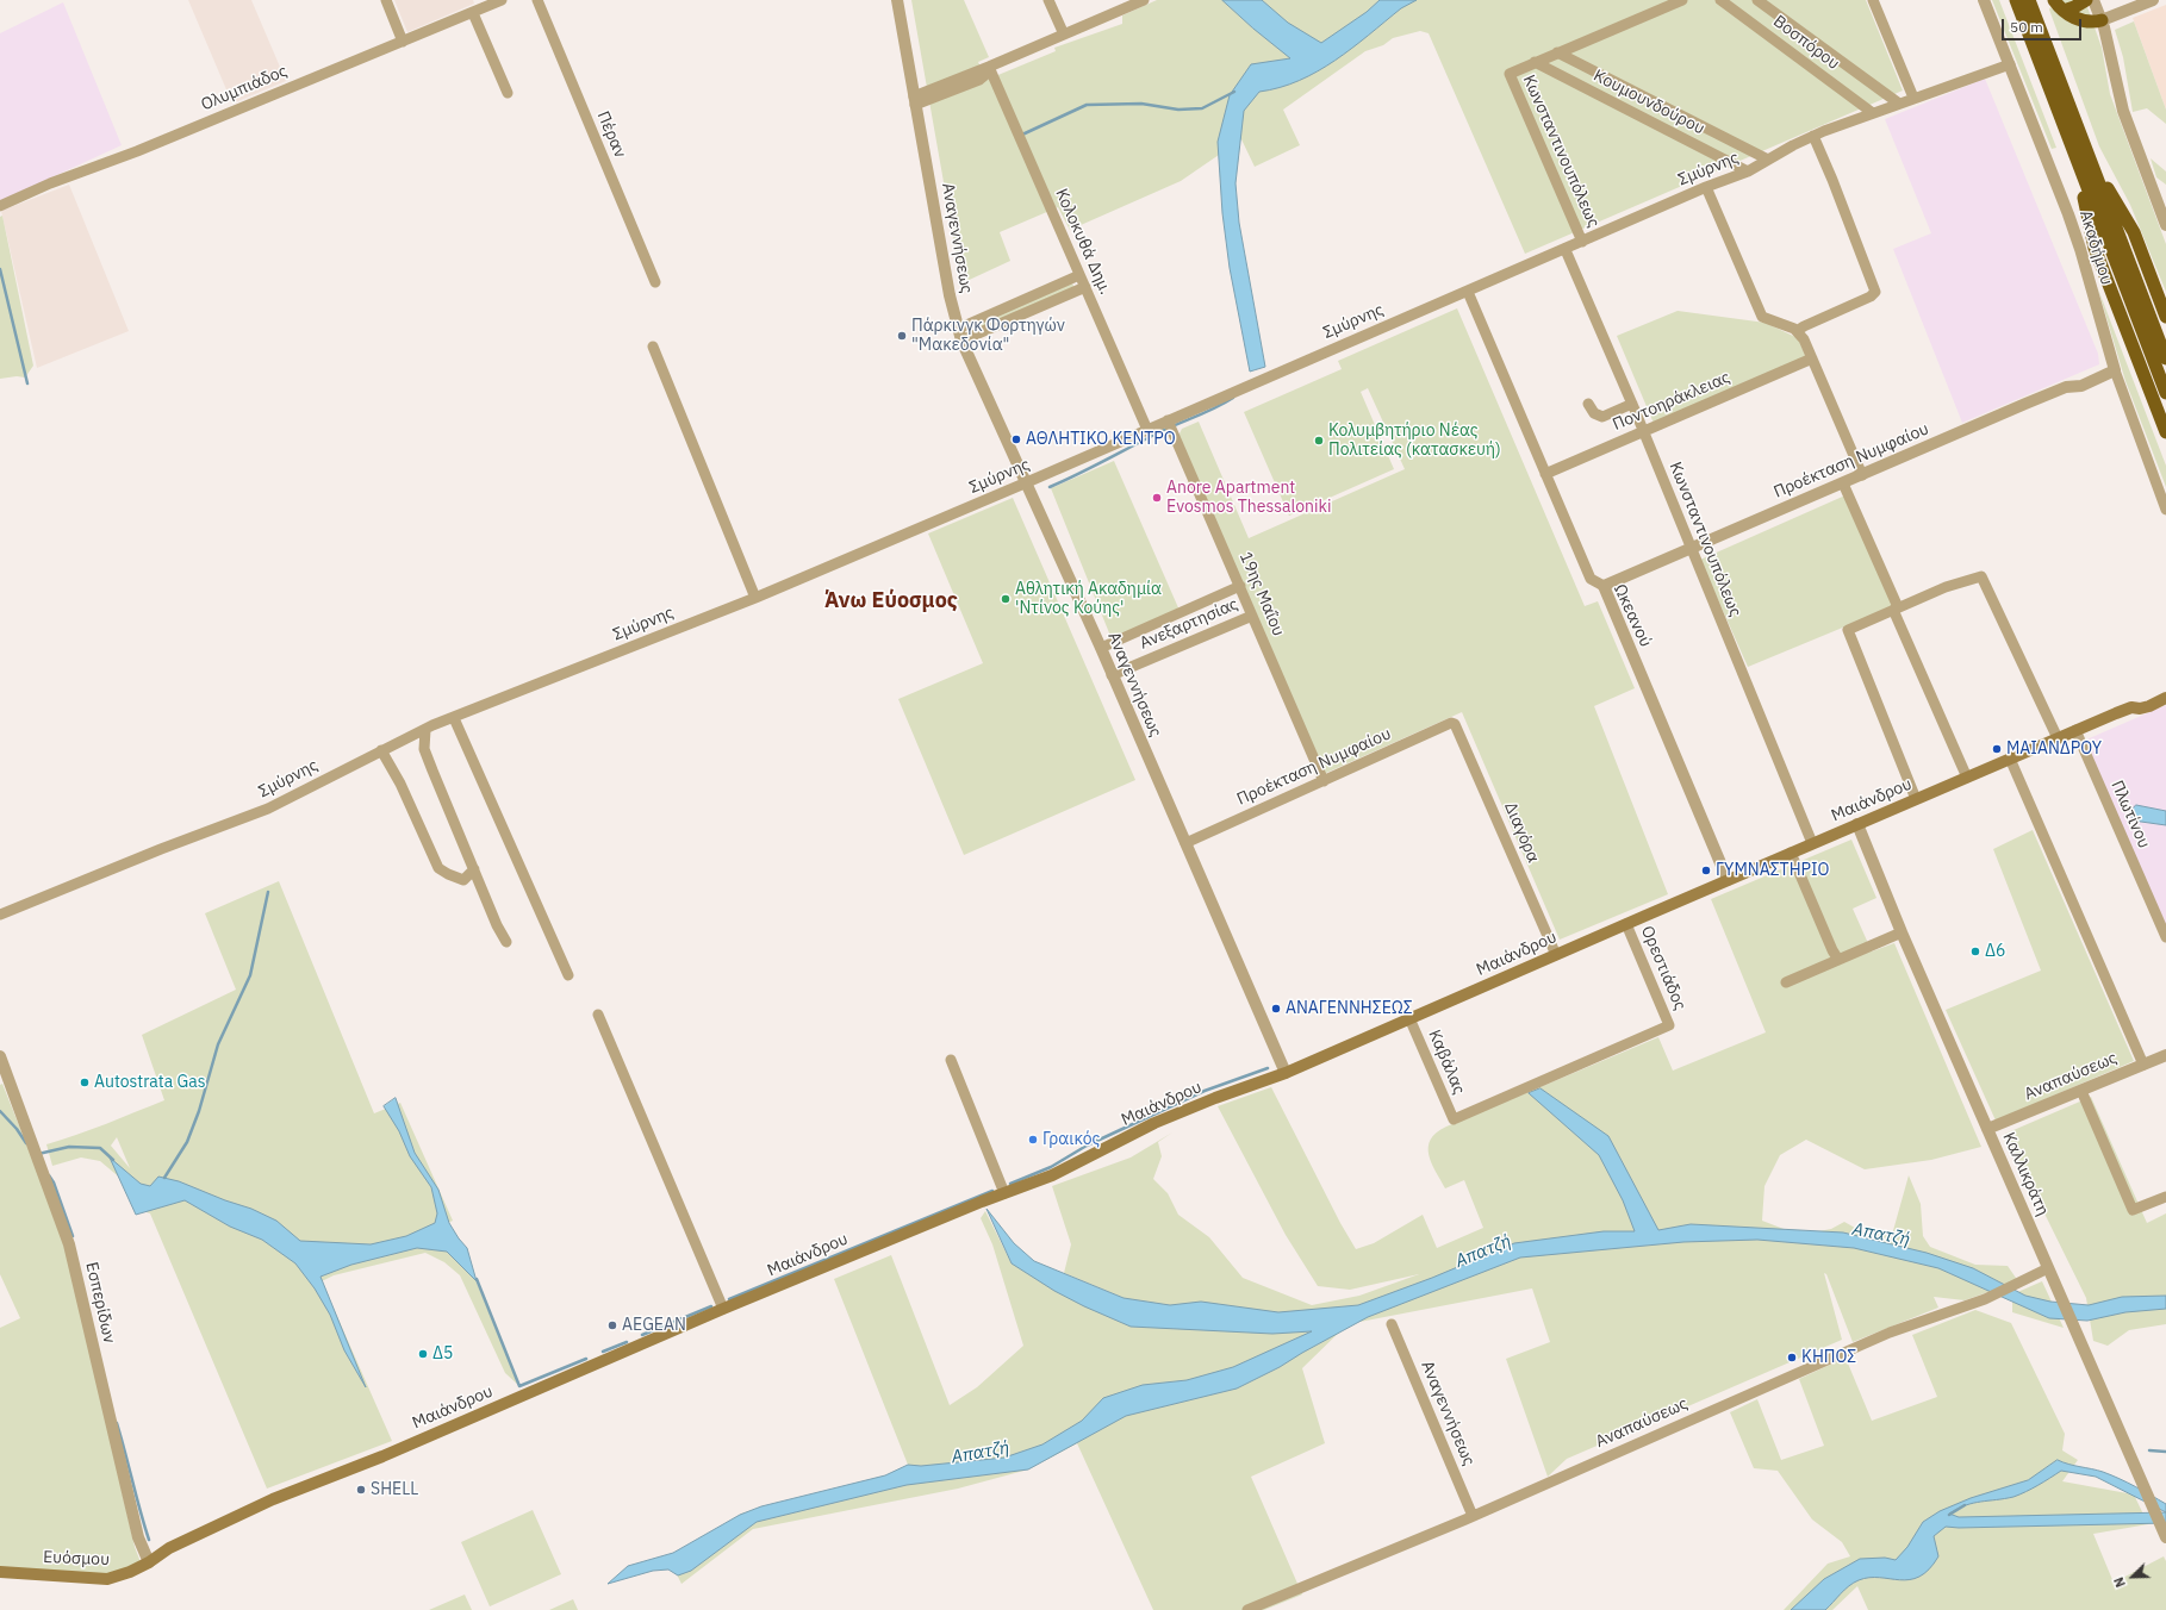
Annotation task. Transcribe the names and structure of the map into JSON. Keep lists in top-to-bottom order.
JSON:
{
  "streets": {
    "main road": ["Μαιάνδρου", "Ευόσμου"],
    "street": [
      "Βοσπόρου",
      "Ολυμπιάδος",
      "Κουμουνδούρου",
      "Πέραν",
      "Κωνσταντινουπόλεως",
      "Σμύρνης",
      "Αναγεννήσεως",
      "Κολοκυθά Δημ.",
      "Ακαδήμου",
      "Ποντοηράκλειας",
      "Προέκταση Νυμφαίου",
      "19ης Μαΐου",
      "Ωκεανού",
      "Ανεξαρτησίας",
      "Πλωτίνου",
      "Διαγόρα",
      "Ορεστιάδος",
      "Καβάλας",
      "Αναπαύσεως",
      "Καλλικράτη",
      "Εσπερίδων"
    ]
  },
  "crossings": [
    ["Βοσπόρου", "Σμύρνης"],
    ["Κουμουνδούρου", "Κωνσταντινουπόλεως"],
    ["Κουμουνδούρου", "Σμύρνης"],
    ["Κωνσταντινουπόλεως", "Σμύρνης"],
    ["Κωνσταντινουπόλεως", "Ποντοηράκλειας"],
    ["Κωνσταντινουπόλεως", "Προέκταση Νυμφαίου"],
    ["Κωνσταντινουπόλεως", "Μαιάνδρου"],
    ["Σμύρνης", "Αναγεννήσεως"],
    ["Σμύρνης", "Κολοκυθά Δημ."],
    ["Σμύρνης", "Ακαδήμου"],
    ["Σμύρνης", "19ης Μαΐου"],
    ["Σμύρνης", "Ωκεανού"],
    ["Αναγεννήσεως", "Προέκταση Νυμφαίου"],
    ["Αναγεννήσεως", "Ανεξαρτησίας"],
    ["Αναγεννήσεως", "Μαιάνδρου"],
    ["Αναγεννήσεως", "Αναπαύσεως"],
    ["Ακαδήμου", "Προέκταση Νυμφαίου"],
    ["Ποντοηράκλειας", "Ωκεανού"],
    ["Προέκταση Νυμφαίου", "19ης Μαΐου"],
    ["Προέκταση Νυμφαίου", "Ωκεανού"],
    ["Προέκταση Νυμφαίου", "Διαγόρα"],
    ["19ης Μαΐου", "Ανεξαρτησίας"],
    ["Ωκεανού", "Μαιάνδρου"],
    ["Μαιάνδρου", "Πλωτίνου"],
    ["Μαιάνδρου", "Διαγόρα"],
    ["Μαιάνδρου", "Ορεστιάδος"],
    ["Μαιάνδρου", "Καβάλας"],
    ["Μαιάνδρου", "Καλλικράτη"],
    ["Μαιάνδρου", "Εσπερίδων"],
    ["Μαιάνδρου", "Ευόσμου"],
    ["Ορεστιάδος", "Καβάλας"],
    ["Αναπαύσεως", "Καλλικράτη"],
    ["Εσπερίδων", "Ευόσμου"]
  ],
  "districts": ["Άνω Εύοσμος"],
  "water": ["Απατζή"],
  "places": [
    "Πάρκινγκ Φορτηγών \"Μακεδονία\"",
    "ΑΘΛΗΤΙΚΟ ΚΕΝΤΡΟ",
    "Κολυμβητήριο Νέας Πολιτείας (κατασκευή)",
    "Anore Apartment Evosmos Thessaloniki",
    "Αθλητική Ακαδημία 'Ντίνος Κούης'",
    "ΜΑΙΑΝΔΡΟΥ",
    "ΓΥΜΝΑΣΤΗΡΙΟ",
    "Δ6",
    "ΑΝΑΓΕΝΝΗΣΕΩΣ",
    "Autostrata Gas",
    "Γραικός",
    "AEGEAN",
    "Δ5",
    "ΚΗΠΟΣ",
    "SHELL"
  ],
  "scale_bar": "50 m",
  "north": "bottom left"
}
